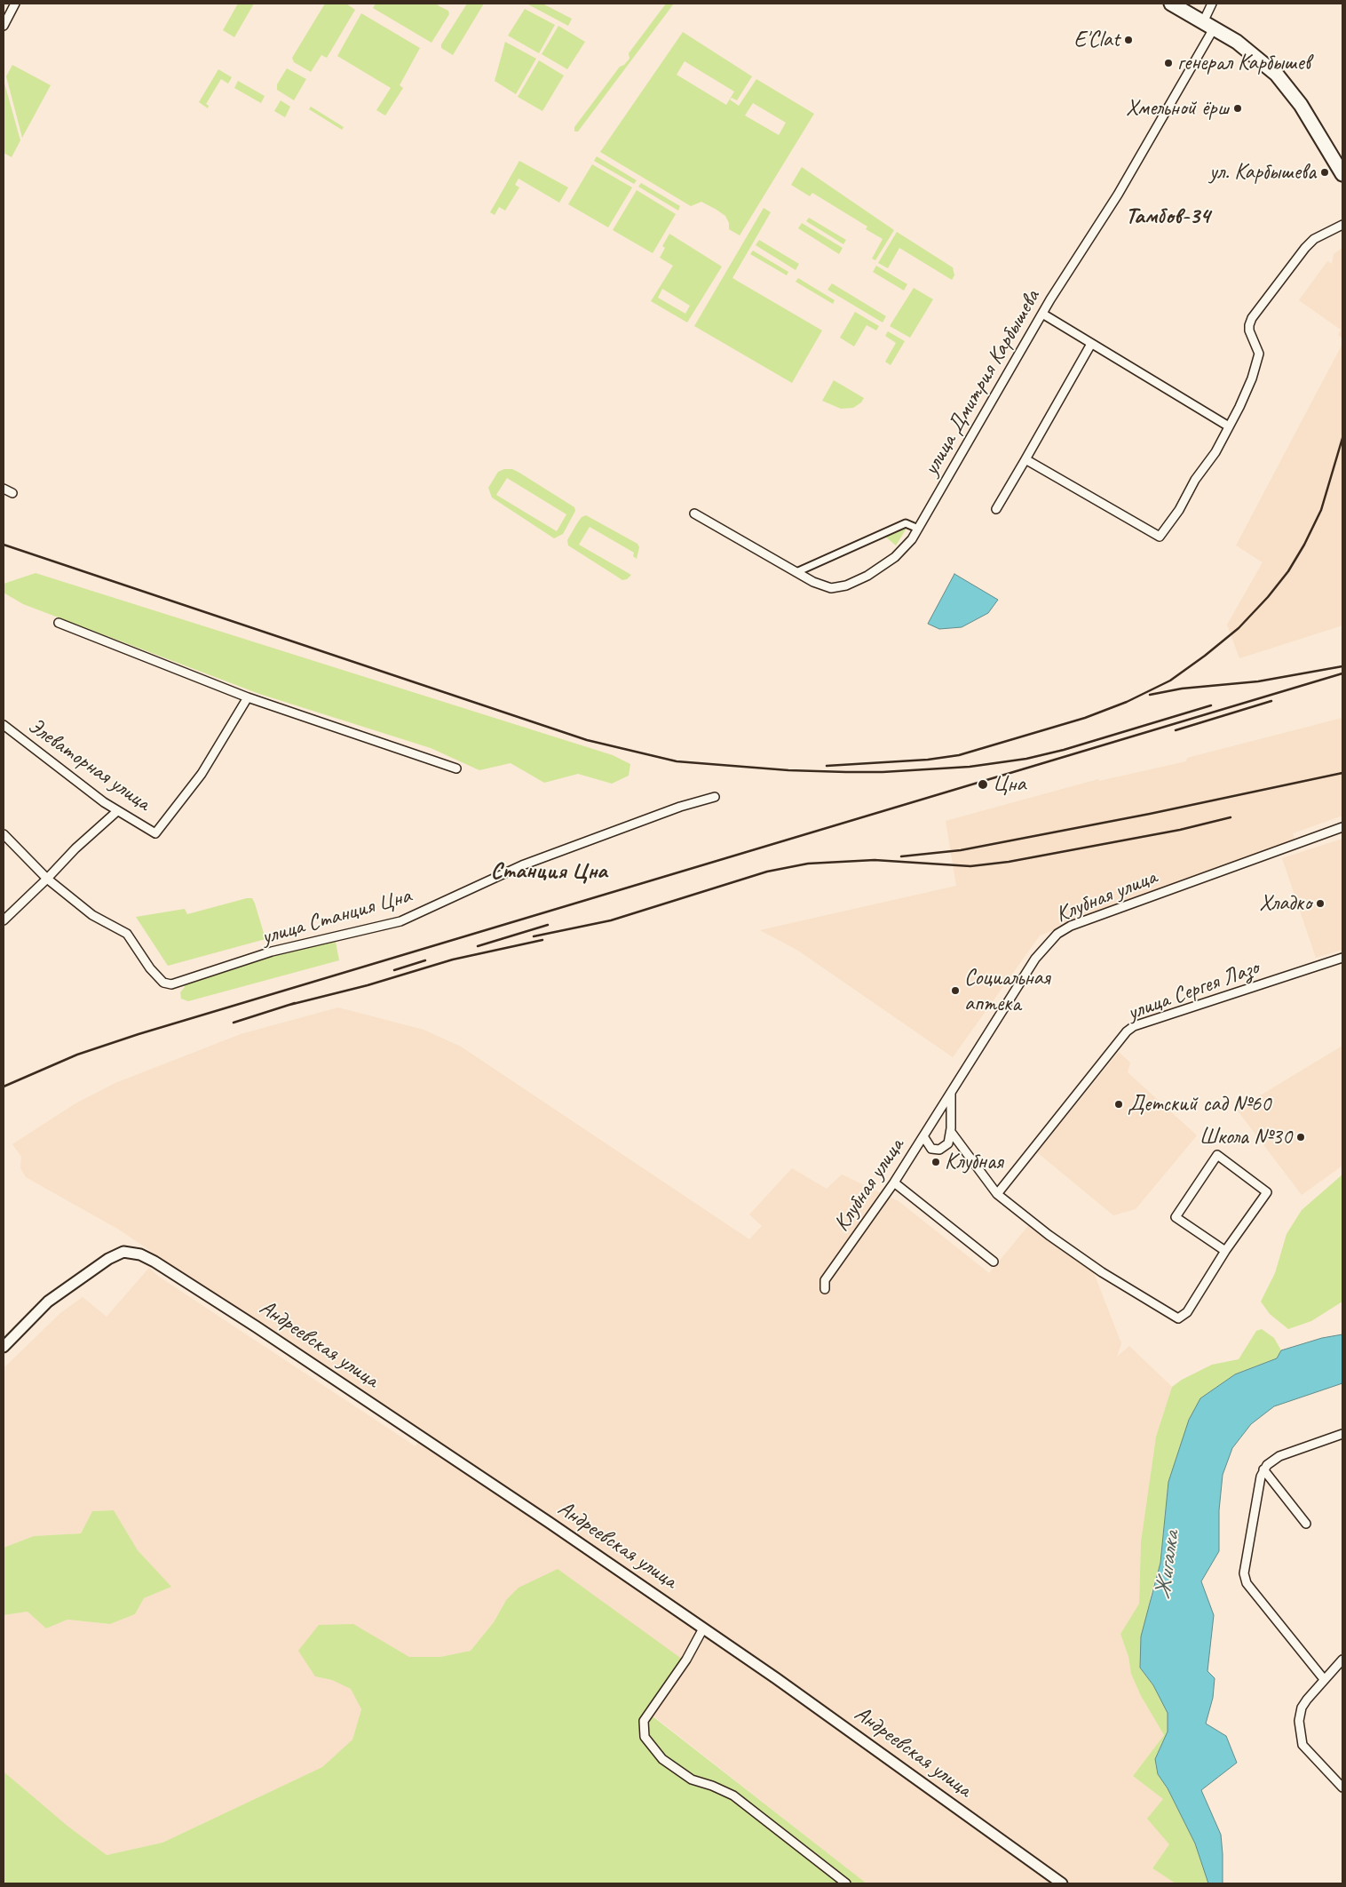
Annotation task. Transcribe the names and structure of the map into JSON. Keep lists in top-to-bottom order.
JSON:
{
  "streets": {
    "street": [
      "улица Дмитрия Карбышева",
      "Элеваторная улица",
      "Клубная улица",
      "улица Станция Цна",
      "улица Сергея Лазо",
      "Андреевская улица"
    ]
  },
  "districts": ["Тамбов-34", "Станция Цна"],
  "water": ["Жигалка"],
  "places": [
    "E'Clat",
    "генерал Карбышев",
    "Хмельной ёрш",
    "ул. Карбышева",
    "Цна",
    "Хладко",
    "Социальная аптека",
    "Детский сад №60",
    "Школа №30",
    "Клубная"
  ]
}
